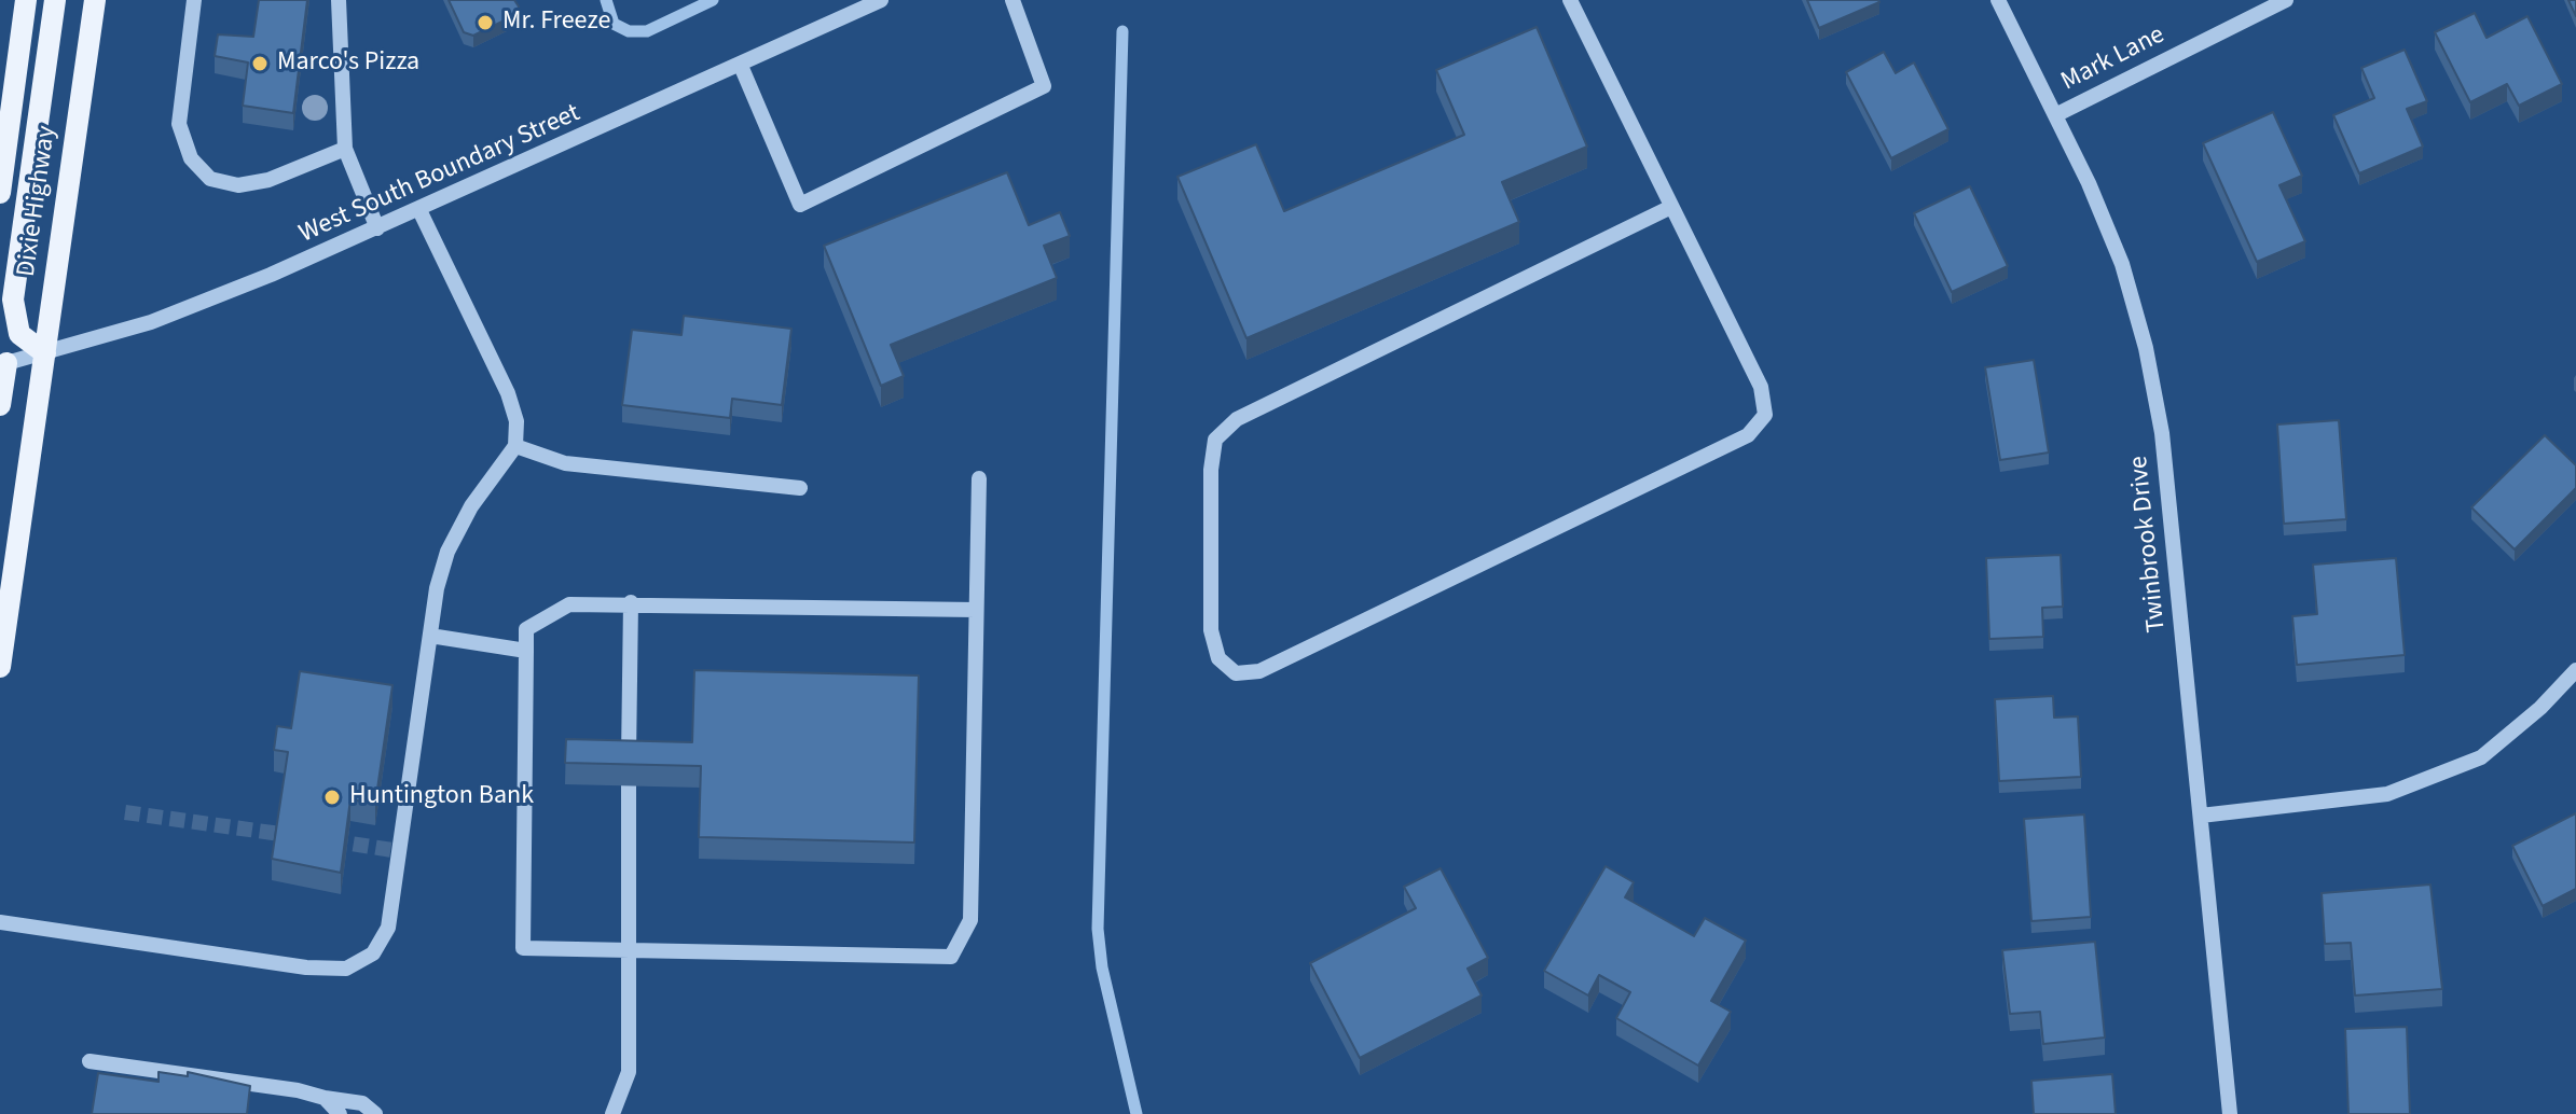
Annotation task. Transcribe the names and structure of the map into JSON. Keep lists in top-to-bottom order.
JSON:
{
  "streets": {
    "main road": ["Dixie Highway"],
    "street": ["Mark Lane", "West South Boundary Street", "Twinbrook Drive"]
  },
  "crossings": [
    ["Mark Lane", "Twinbrook Drive"],
    ["West South Boundary Street", "Dixie Highway"]
  ],
  "places": ["Mr. Freeze", "Marco's Pizza", "Huntington Bank"]
}
